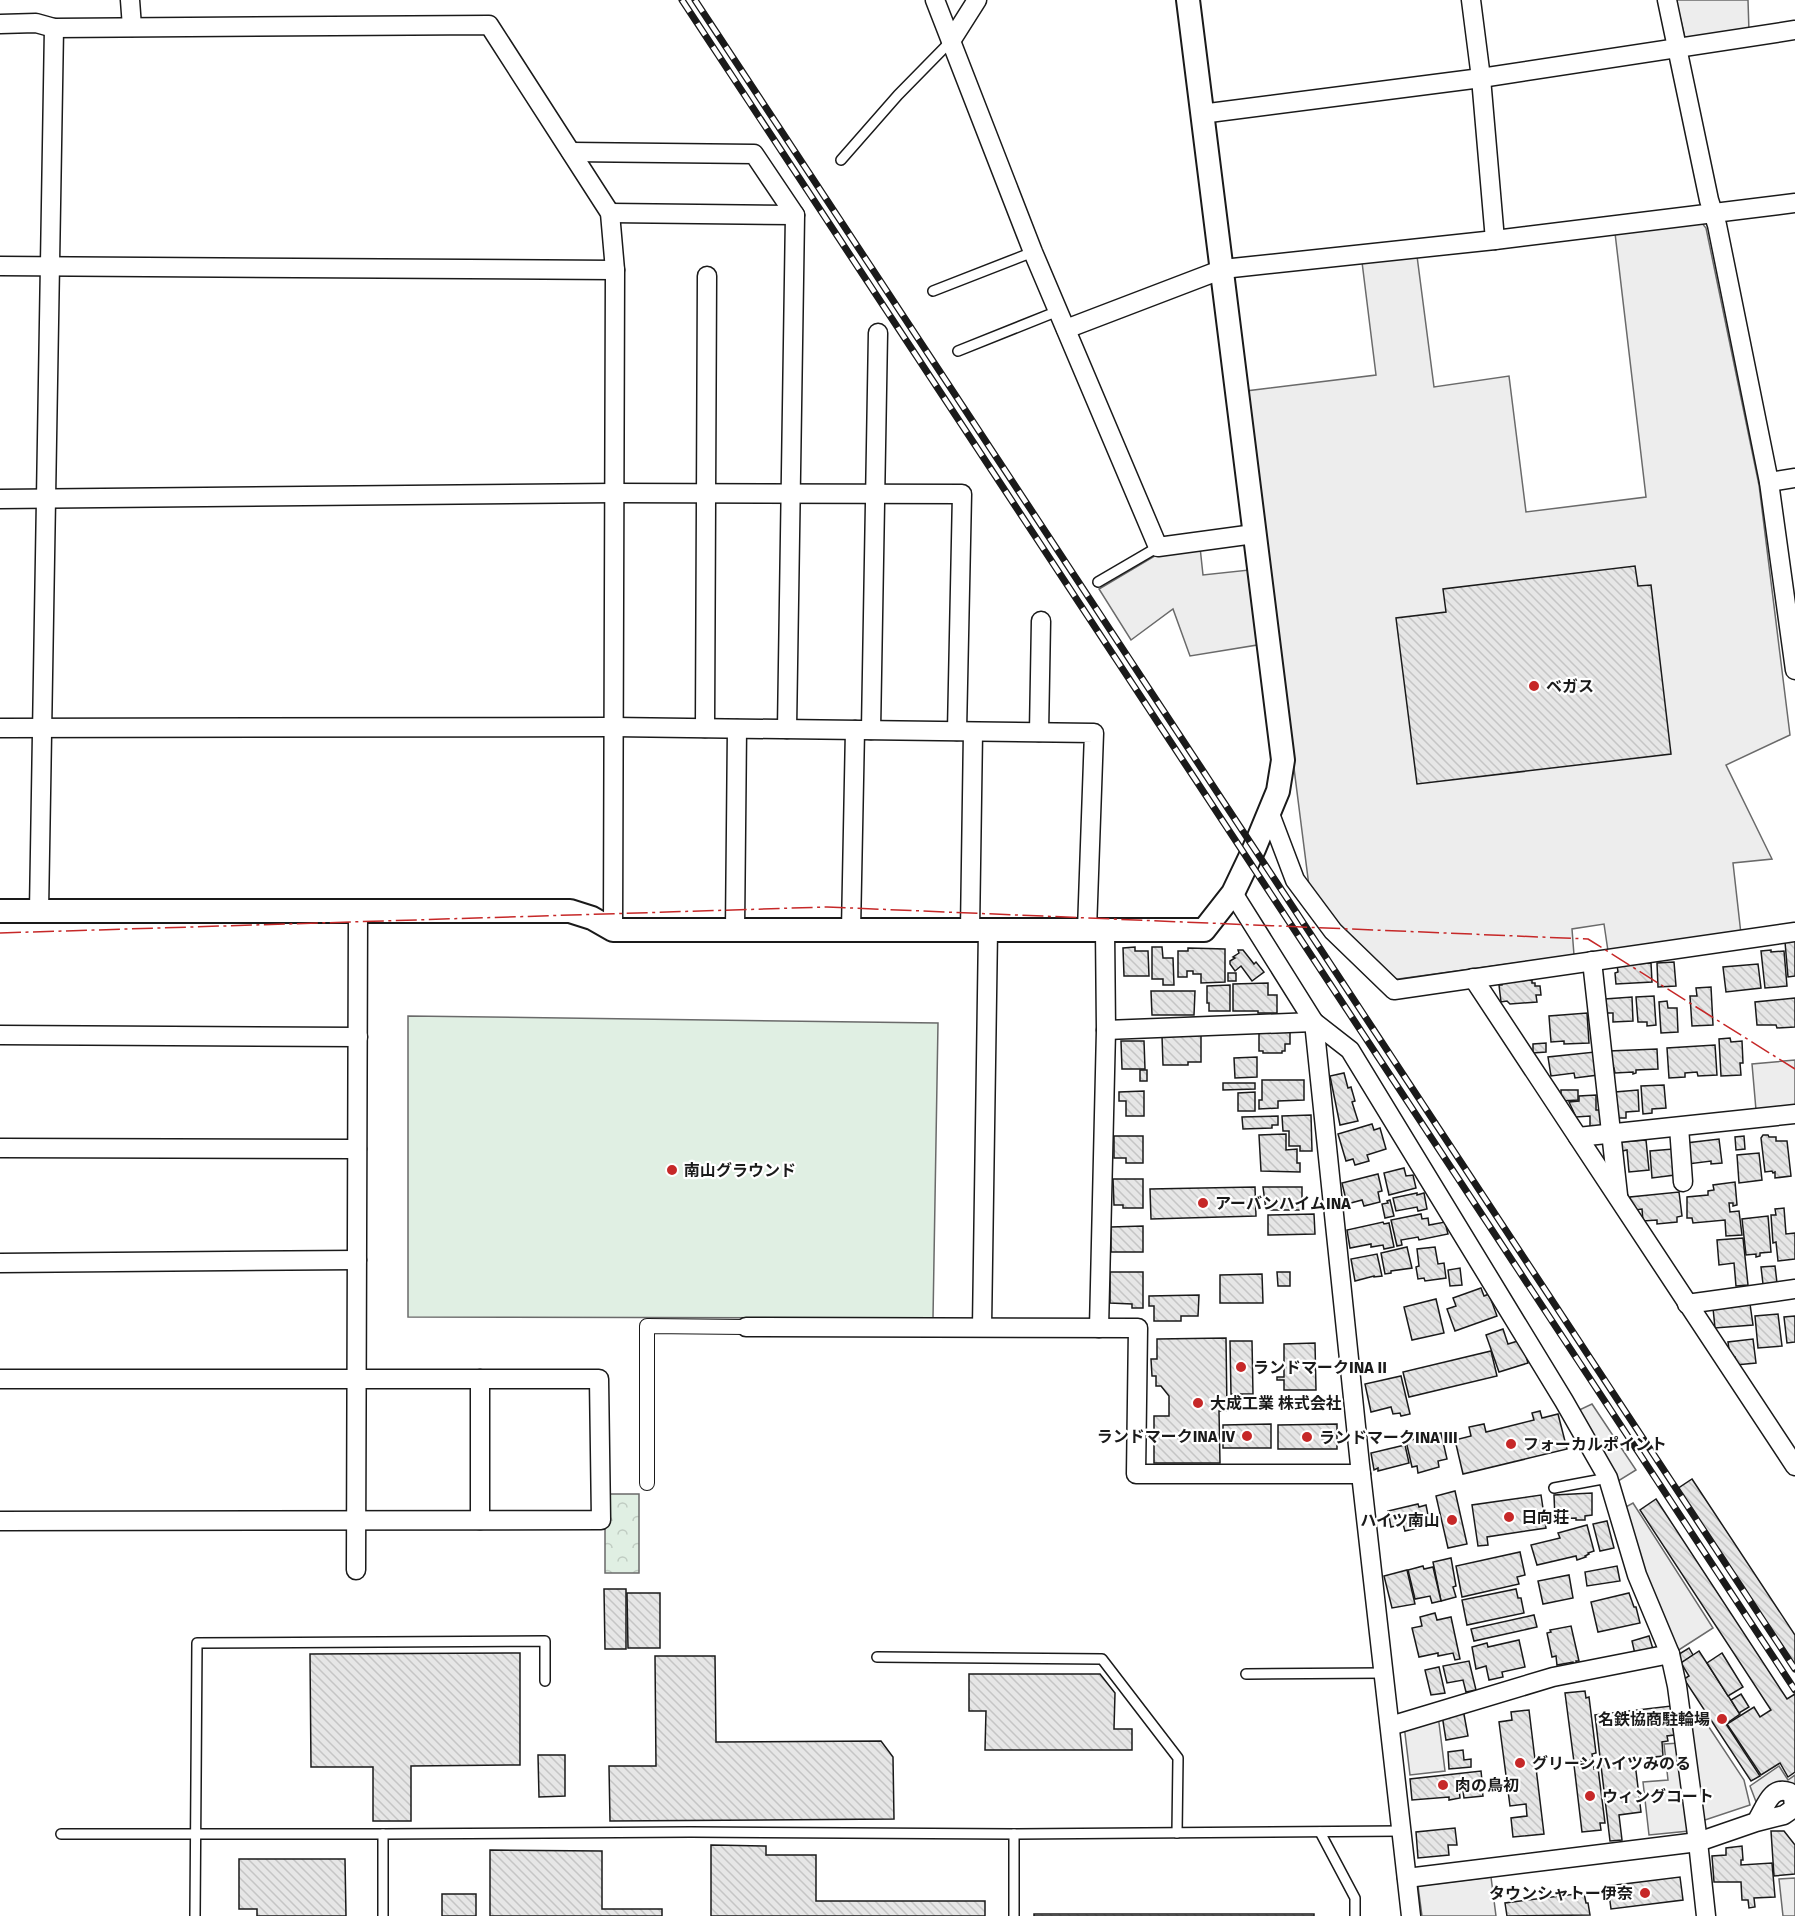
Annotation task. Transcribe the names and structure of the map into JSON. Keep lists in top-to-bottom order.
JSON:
{
  "places": [
    "ベガス",
    "南山グラウンド",
    "アーバンハイムINA",
    "ランドマークINA II",
    "大成工業 株式会社",
    "ランドマークINA IV",
    "ランドマークINA III",
    "フォーカルポイント",
    "日向荘",
    "ハイツ南山",
    "名鉄協商駐輪場",
    "グリーンハイツみのる",
    "肉の鳥初",
    "ウィングコート",
    "タウンシャトー伊奈"
  ]
}
